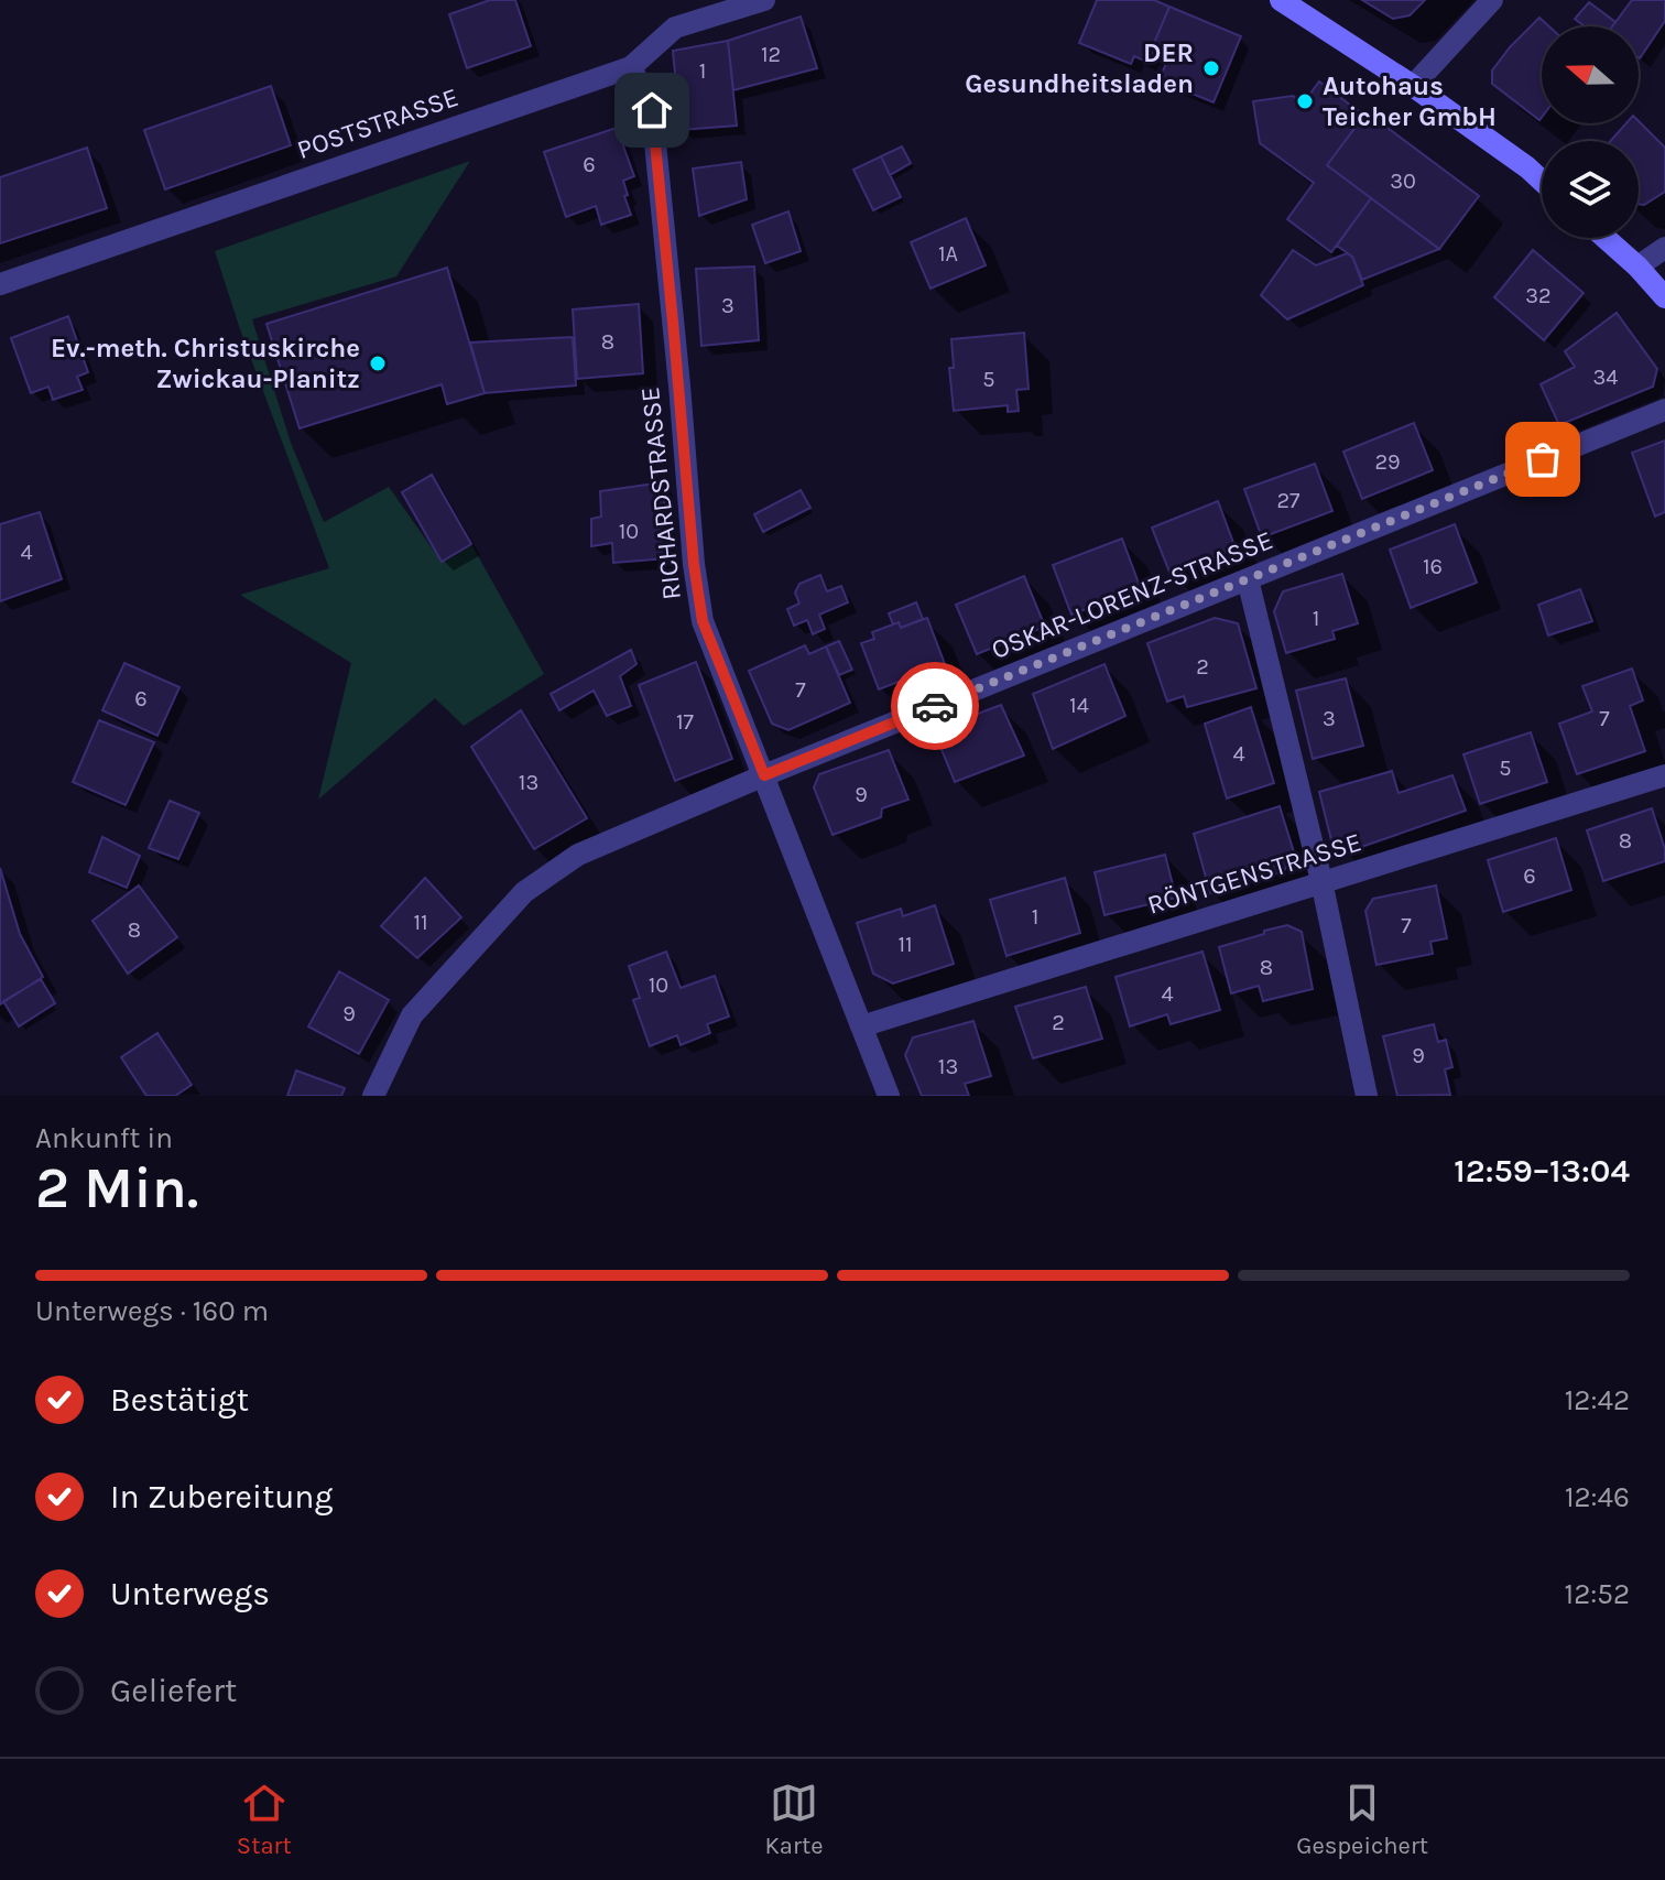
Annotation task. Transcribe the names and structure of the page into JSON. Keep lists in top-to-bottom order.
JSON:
{
  "streets": {
    "street": [
      "POSTSTRASSE",
      "RICHARDSTRASSE",
      "OSKAR-LORENZ-STRASSE",
      "RÖNTGENSTRASSE"
    ]
  },
  "crossings": [
    ["POSTSTRASSE", "RICHARDSTRASSE"],
    ["RICHARDSTRASSE", "OSKAR-LORENZ-STRASSE"],
    ["RICHARDSTRASSE", "RÖNTGENSTRASSE"]
  ],
  "places": ["DER Gesundheitsladen", "Autohaus Teicher GmbH", "Ev.-meth. Christuskirche Zwickau-Planitz"],
  "house_numbers": [
    "12",
    "1",
    "6",
    "30",
    "1A",
    "32",
    "3",
    "8",
    "34",
    "5",
    "29",
    "27",
    "10",
    "4",
    "16",
    "1",
    "2",
    "7",
    "6",
    "14",
    "3",
    "7",
    "17",
    "4",
    "5",
    "13",
    "9",
    "8",
    "6",
    "1",
    "11",
    "7",
    "8",
    "11",
    "8",
    "10",
    "4",
    "9",
    "2",
    "9",
    "13"
  ],
  "north": "left",
  "page": {
    "heading": ["2 Min.", "Ankunft in", "12:59–13:04"],
    "bar": "Unterwegs · 160 m",
    "list": [
      ["Bestätigt", "12:42"],
      ["In Zubereitung", "12:46"],
      ["Unterwegs", "12:52"],
      "Geliefert"
    ],
    "tabs": ["Start", "Karte", "Gespeichert"]
  }
}
